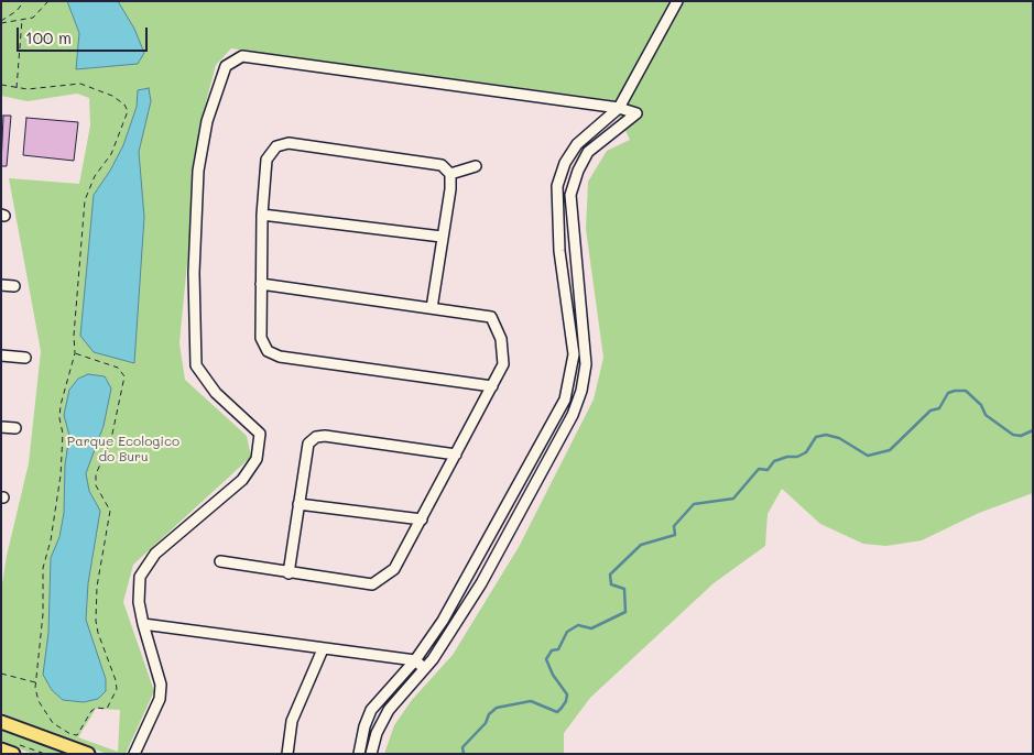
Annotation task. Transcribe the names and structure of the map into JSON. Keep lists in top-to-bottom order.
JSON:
{
  "parks": ["Parque Ecologico do Buru"],
  "scale_bar": "100 m"
}
